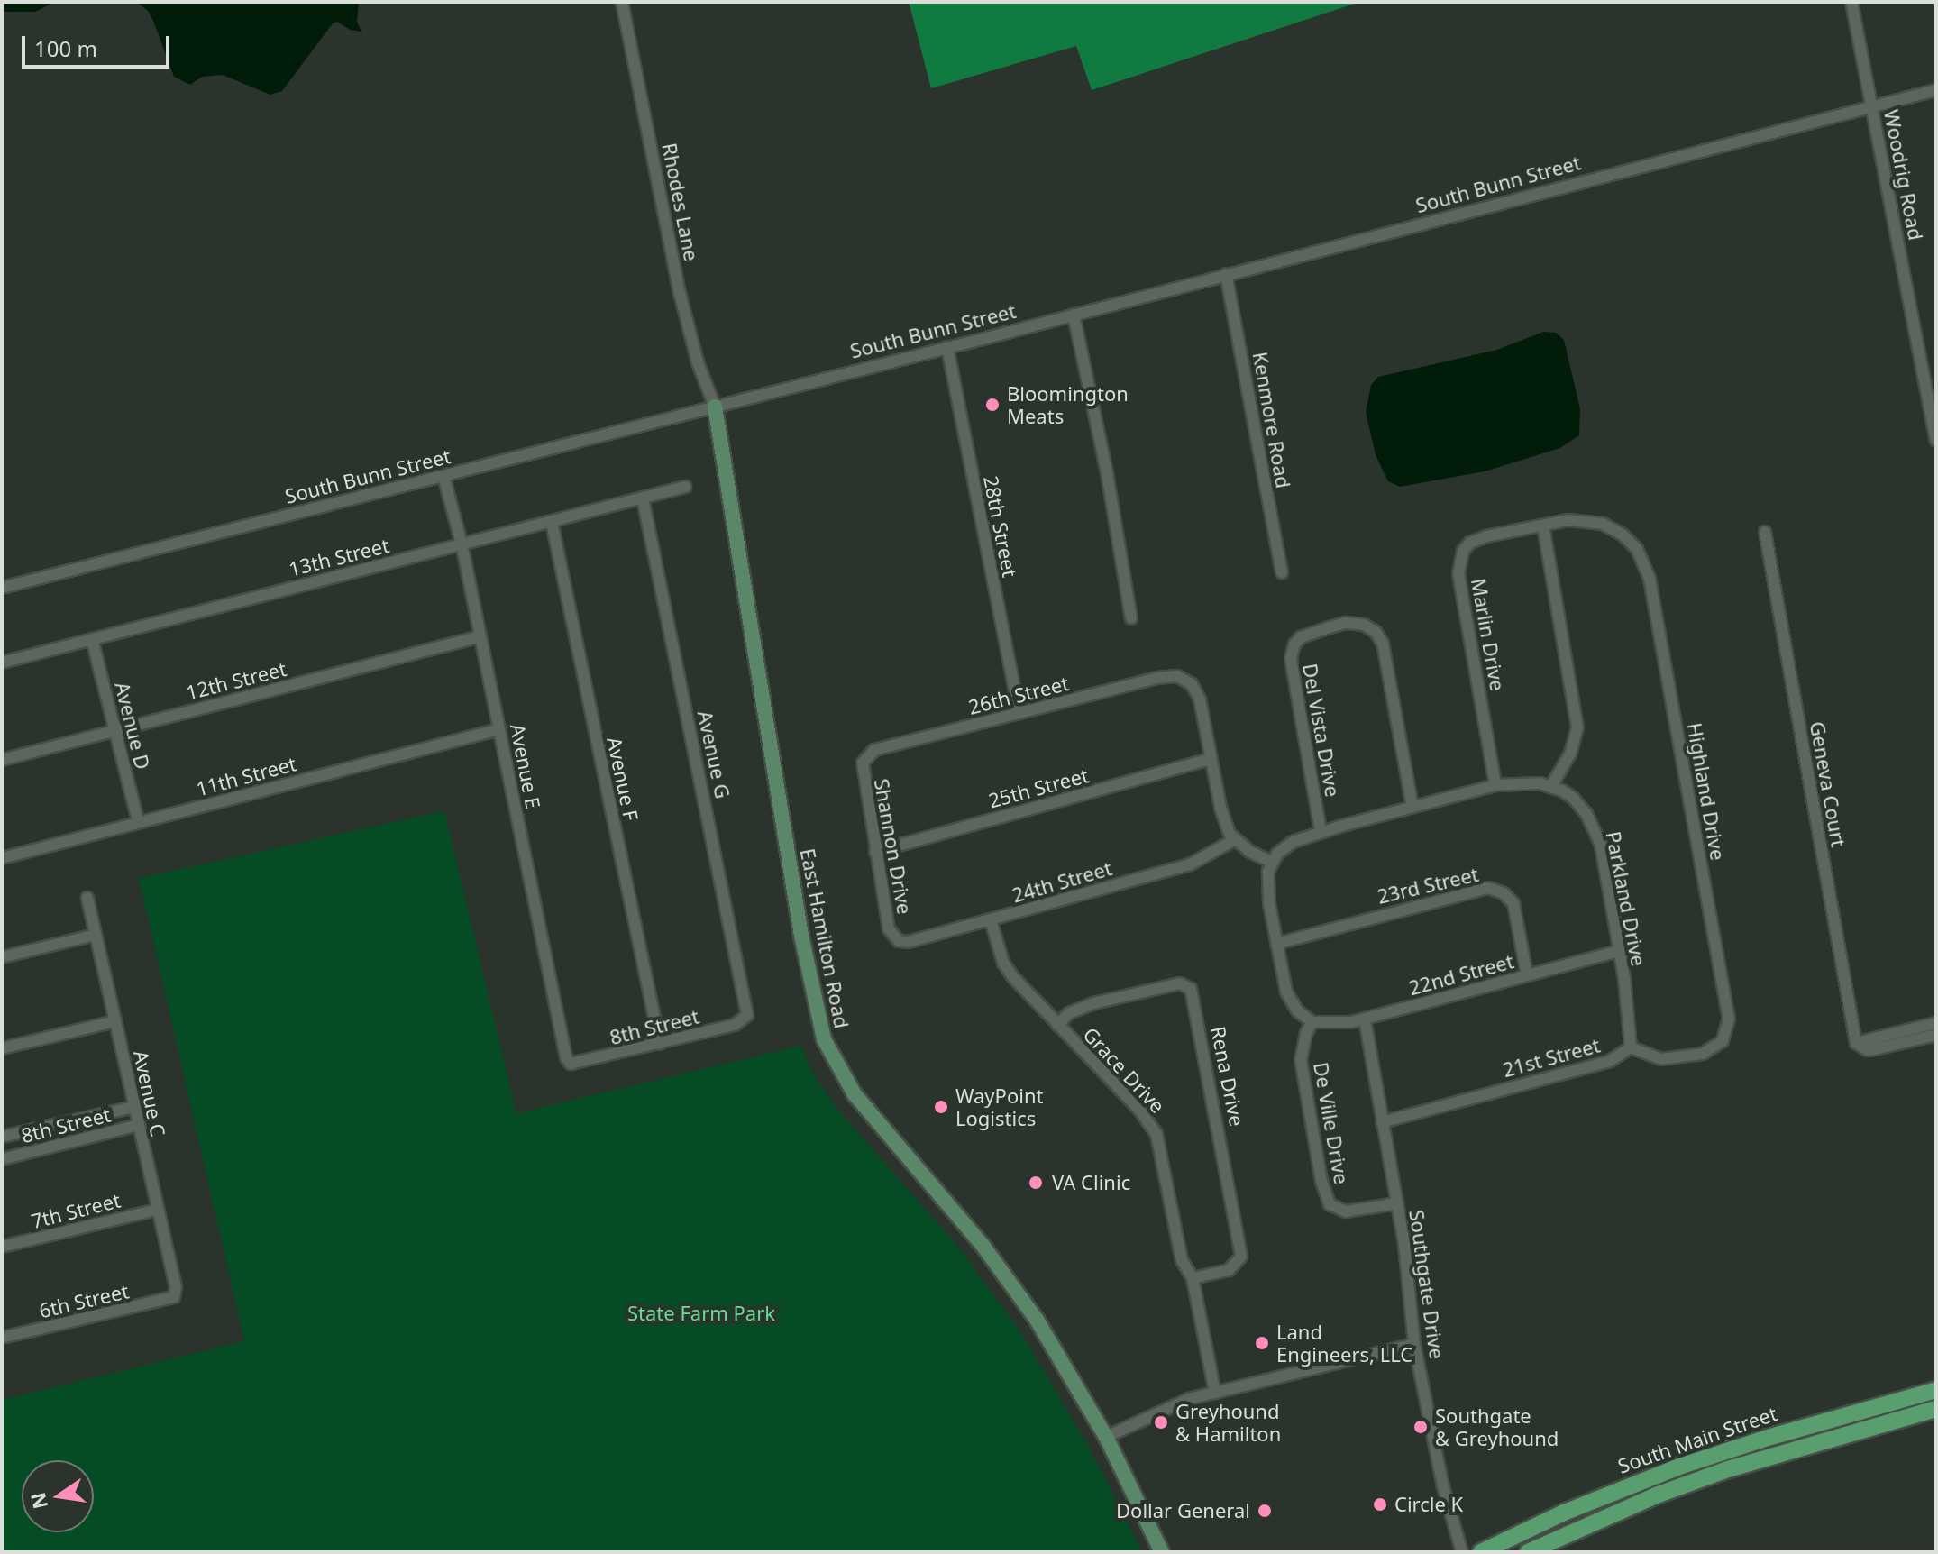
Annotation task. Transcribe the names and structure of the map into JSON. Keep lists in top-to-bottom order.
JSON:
{
  "streets": {
    "highway": ["South Main Street"],
    "main road": ["East Hamilton Road"],
    "street": [
      "Woodrig Road",
      "South Bunn Street",
      "Rhodes Lane",
      "Kenmore Road",
      "28th Street",
      "13th Street",
      "Marlin Drive",
      "12th Street",
      "26th Street",
      "Avenue D",
      "Del Vista Drive",
      "Avenue G",
      "Avenue E",
      "11th Street",
      "Avenue F",
      "Geneva Court",
      "25th Street",
      "Highland Drive",
      "Shannon Drive",
      "24th Street",
      "23rd Street",
      "Parkland Drive",
      "22nd Street",
      "8th Street",
      "21st Street",
      "Grace Drive",
      "Rena Drive",
      "Avenue C",
      "De Ville Drive",
      "7th Street",
      "Southgate Drive",
      "6th Street"
    ]
  },
  "crossings": [
    ["Woodrig Road", "South Bunn Street"],
    ["South Bunn Street", "Rhodes Lane"],
    ["South Bunn Street", "Kenmore Road"],
    ["South Bunn Street", "28th Street"],
    ["South Bunn Street", "Avenue E"],
    ["South Bunn Street", "East Hamilton Road"],
    ["Rhodes Lane", "East Hamilton Road"],
    ["28th Street", "26th Street"],
    ["13th Street", "Avenue D"],
    ["13th Street", "Avenue G"],
    ["13th Street", "Avenue E"],
    ["13th Street", "Avenue F"],
    ["Marlin Drive", "Highland Drive"],
    ["12th Street", "Avenue D"],
    ["12th Street", "Avenue E"],
    ["26th Street", "25th Street"],
    ["26th Street", "Shannon Drive"],
    ["Avenue D", "11th Street"],
    ["Avenue G", "8th Street"],
    ["Avenue E", "11th Street"],
    ["Avenue E", "8th Street"],
    ["Avenue F", "8th Street"],
    ["25th Street", "Shannon Drive"],
    ["Highland Drive", "21st Street"],
    ["Shannon Drive", "24th Street"],
    ["24th Street", "Grace Drive"],
    ["23rd Street", "22nd Street"],
    ["Parkland Drive", "22nd Street"],
    ["Parkland Drive", "21st Street"],
    ["22nd Street", "De Ville Drive"],
    ["22nd Street", "Southgate Drive"],
    ["8th Street", "Avenue C"],
    ["21st Street", "Southgate Drive"],
    ["Grace Drive", "Rena Drive"],
    ["Avenue C", "7th Street"],
    ["Avenue C", "6th Street"],
    ["De Ville Drive", "Southgate Drive"]
  ],
  "parks": ["State Farm Park"],
  "places": [
    "Bloomington Meats",
    "WayPoint Logistics",
    "VA Clinic",
    "Land Engineers, LLC",
    "Greyhound & Hamilton",
    "Southgate & Greyhound",
    "Circle K",
    "Dollar General"
  ],
  "scale_bar": "100 m",
  "north": "left"
}
